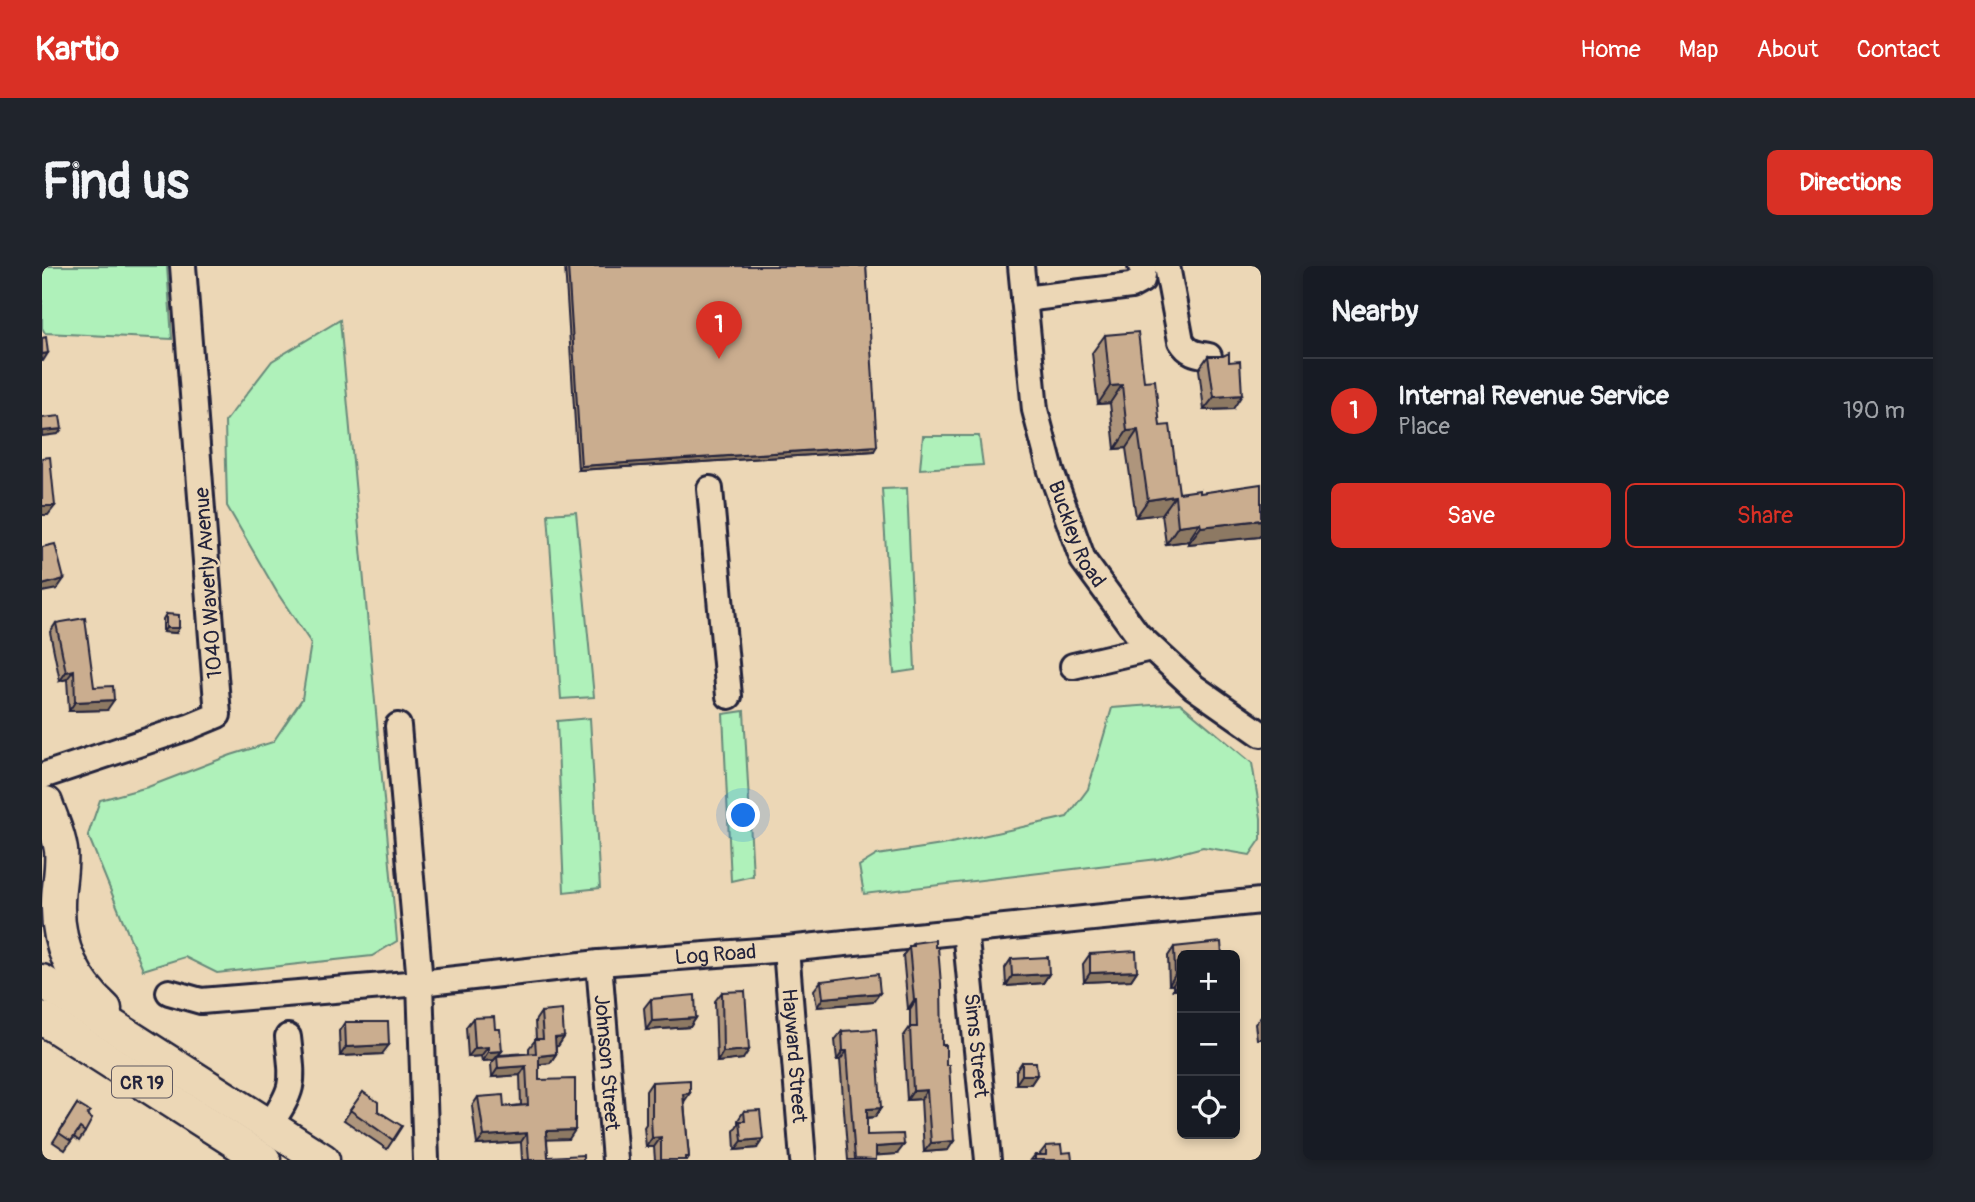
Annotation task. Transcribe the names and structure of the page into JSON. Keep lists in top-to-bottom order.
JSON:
{
  "streets": {
    "main road": ["CR 19"],
    "street": [
      "Buckley Road",
      "1040 Waverly Avenue",
      "Log Road",
      "Sims Street",
      "Hayward Street",
      "Johnson Street"
    ]
  },
  "crossings": [
    ["Log Road", "Sims Street"],
    ["Log Road", "Hayward Street"],
    ["Log Road", "Johnson Street"]
  ],
  "page": {
    "header": "Kartio",
    "nav": [
      "Home",
      "Map",
      "About",
      "Contact"
    ],
    "buttons": [
      "Directions",
      ["Save", "Share"]
    ],
    "title": "Find us",
    "heading": "Nearby",
    "pins": "1",
    "list": [
      {
        "mark": "1",
        "name": "Internal Revenue Service",
        "note": "Place",
        "value": "190 m"
      }
    ],
    "map_buttons": ["+", "−"]
  }
}
